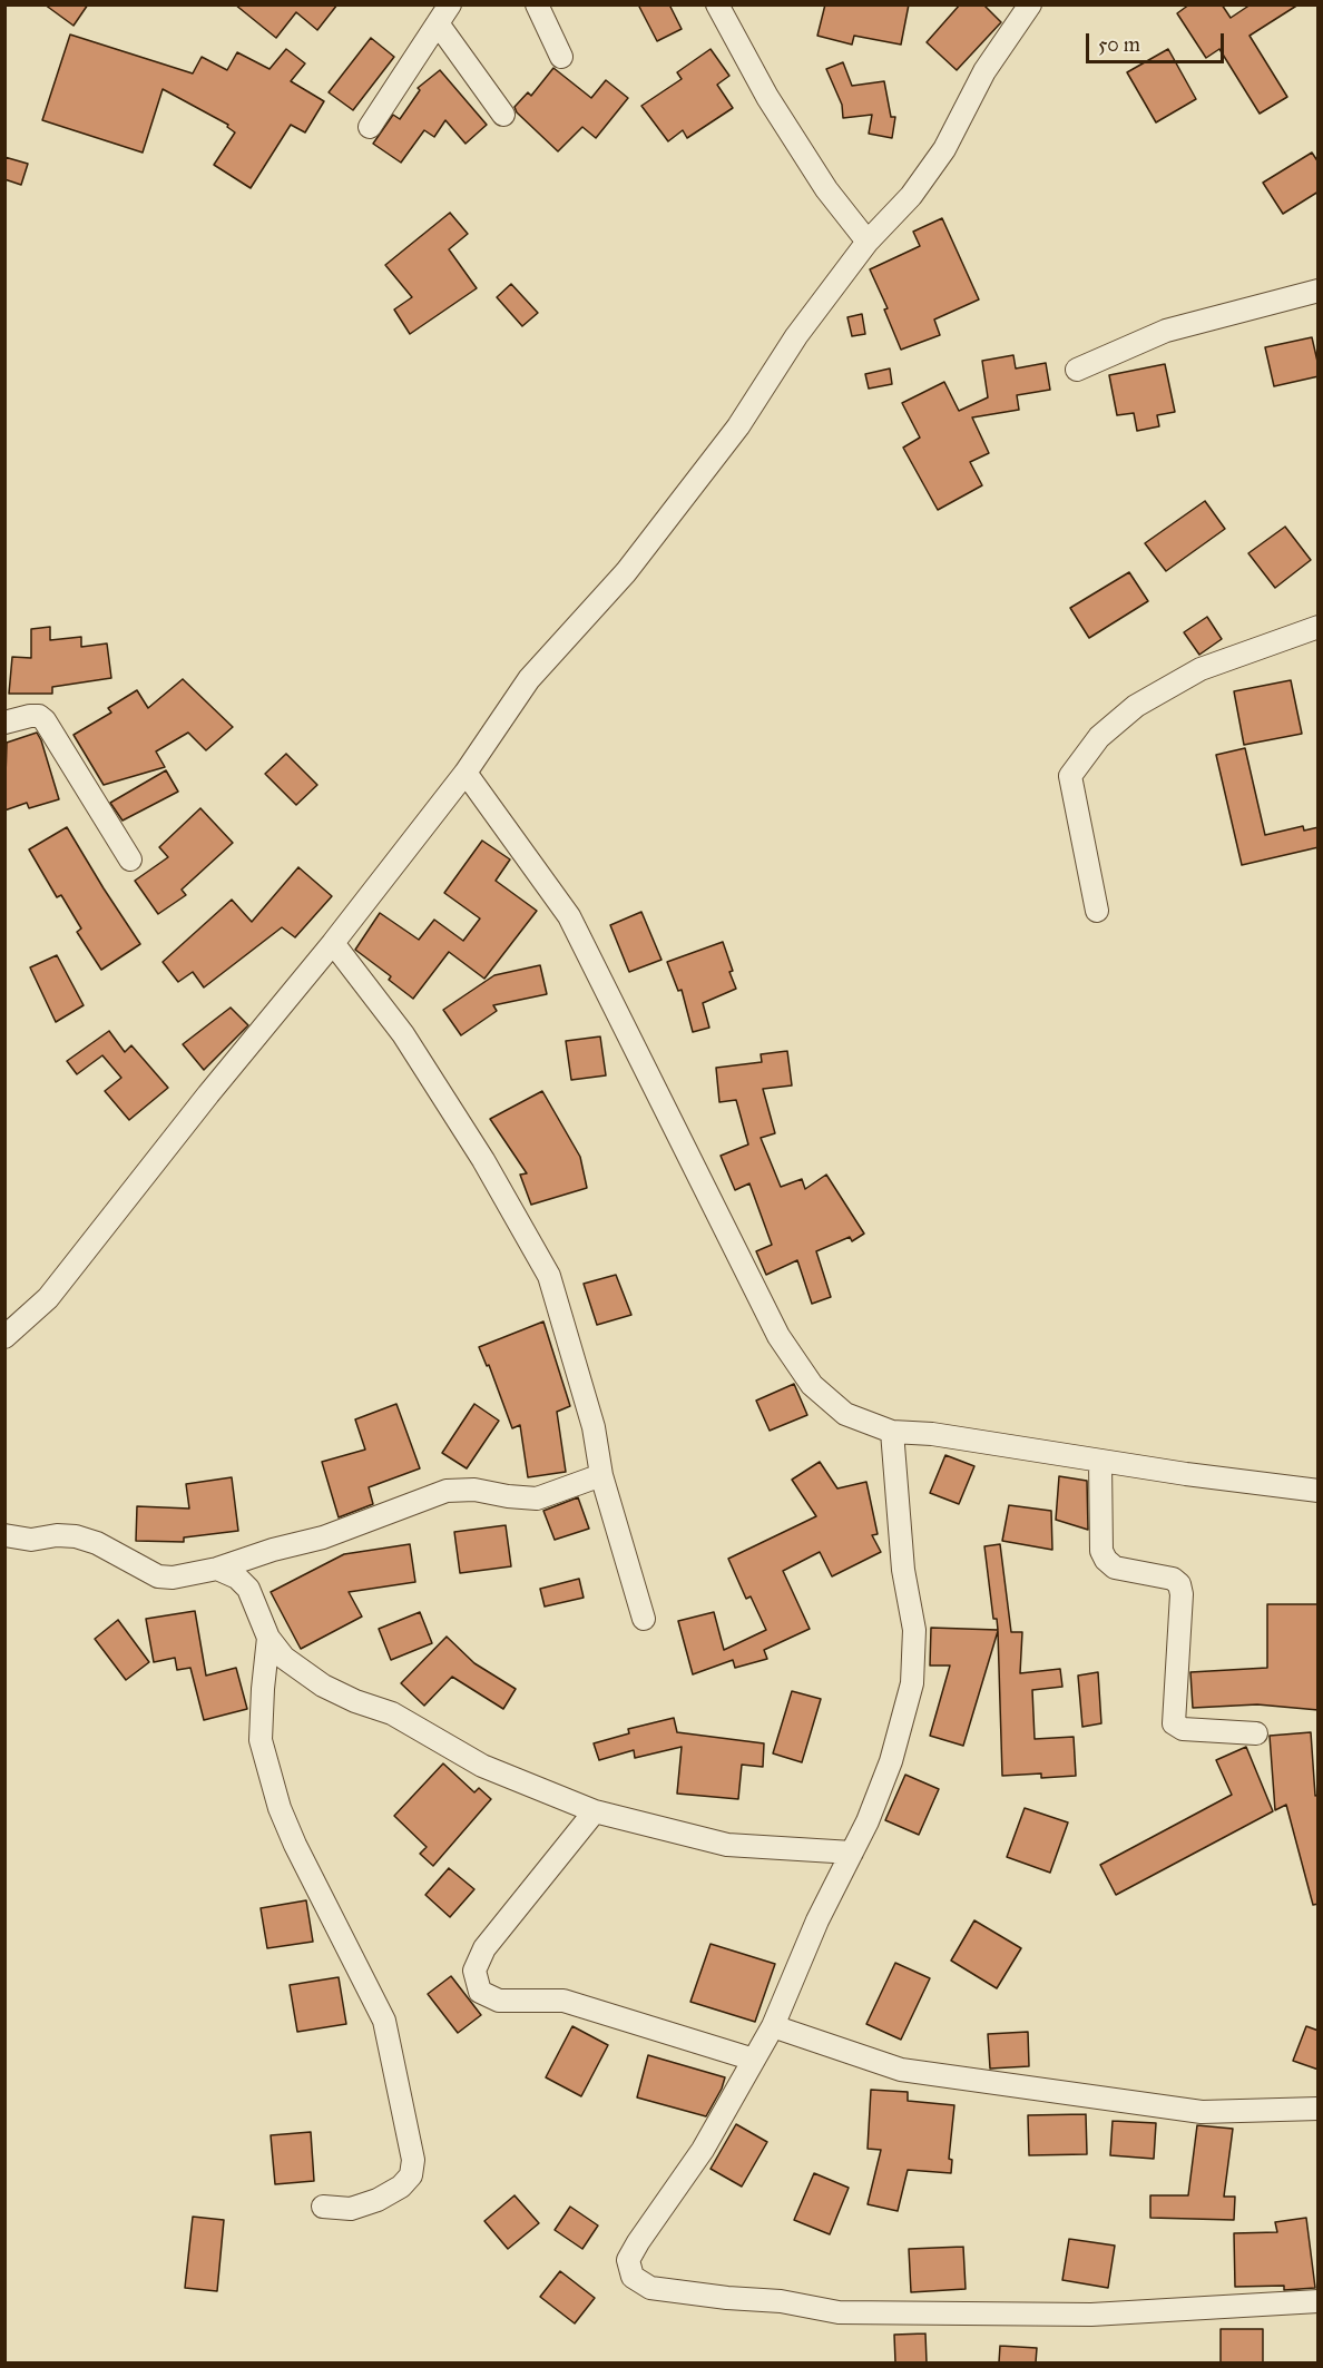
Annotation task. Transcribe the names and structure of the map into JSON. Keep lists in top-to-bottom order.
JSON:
{
  "scale_bar": "50 m"
}
